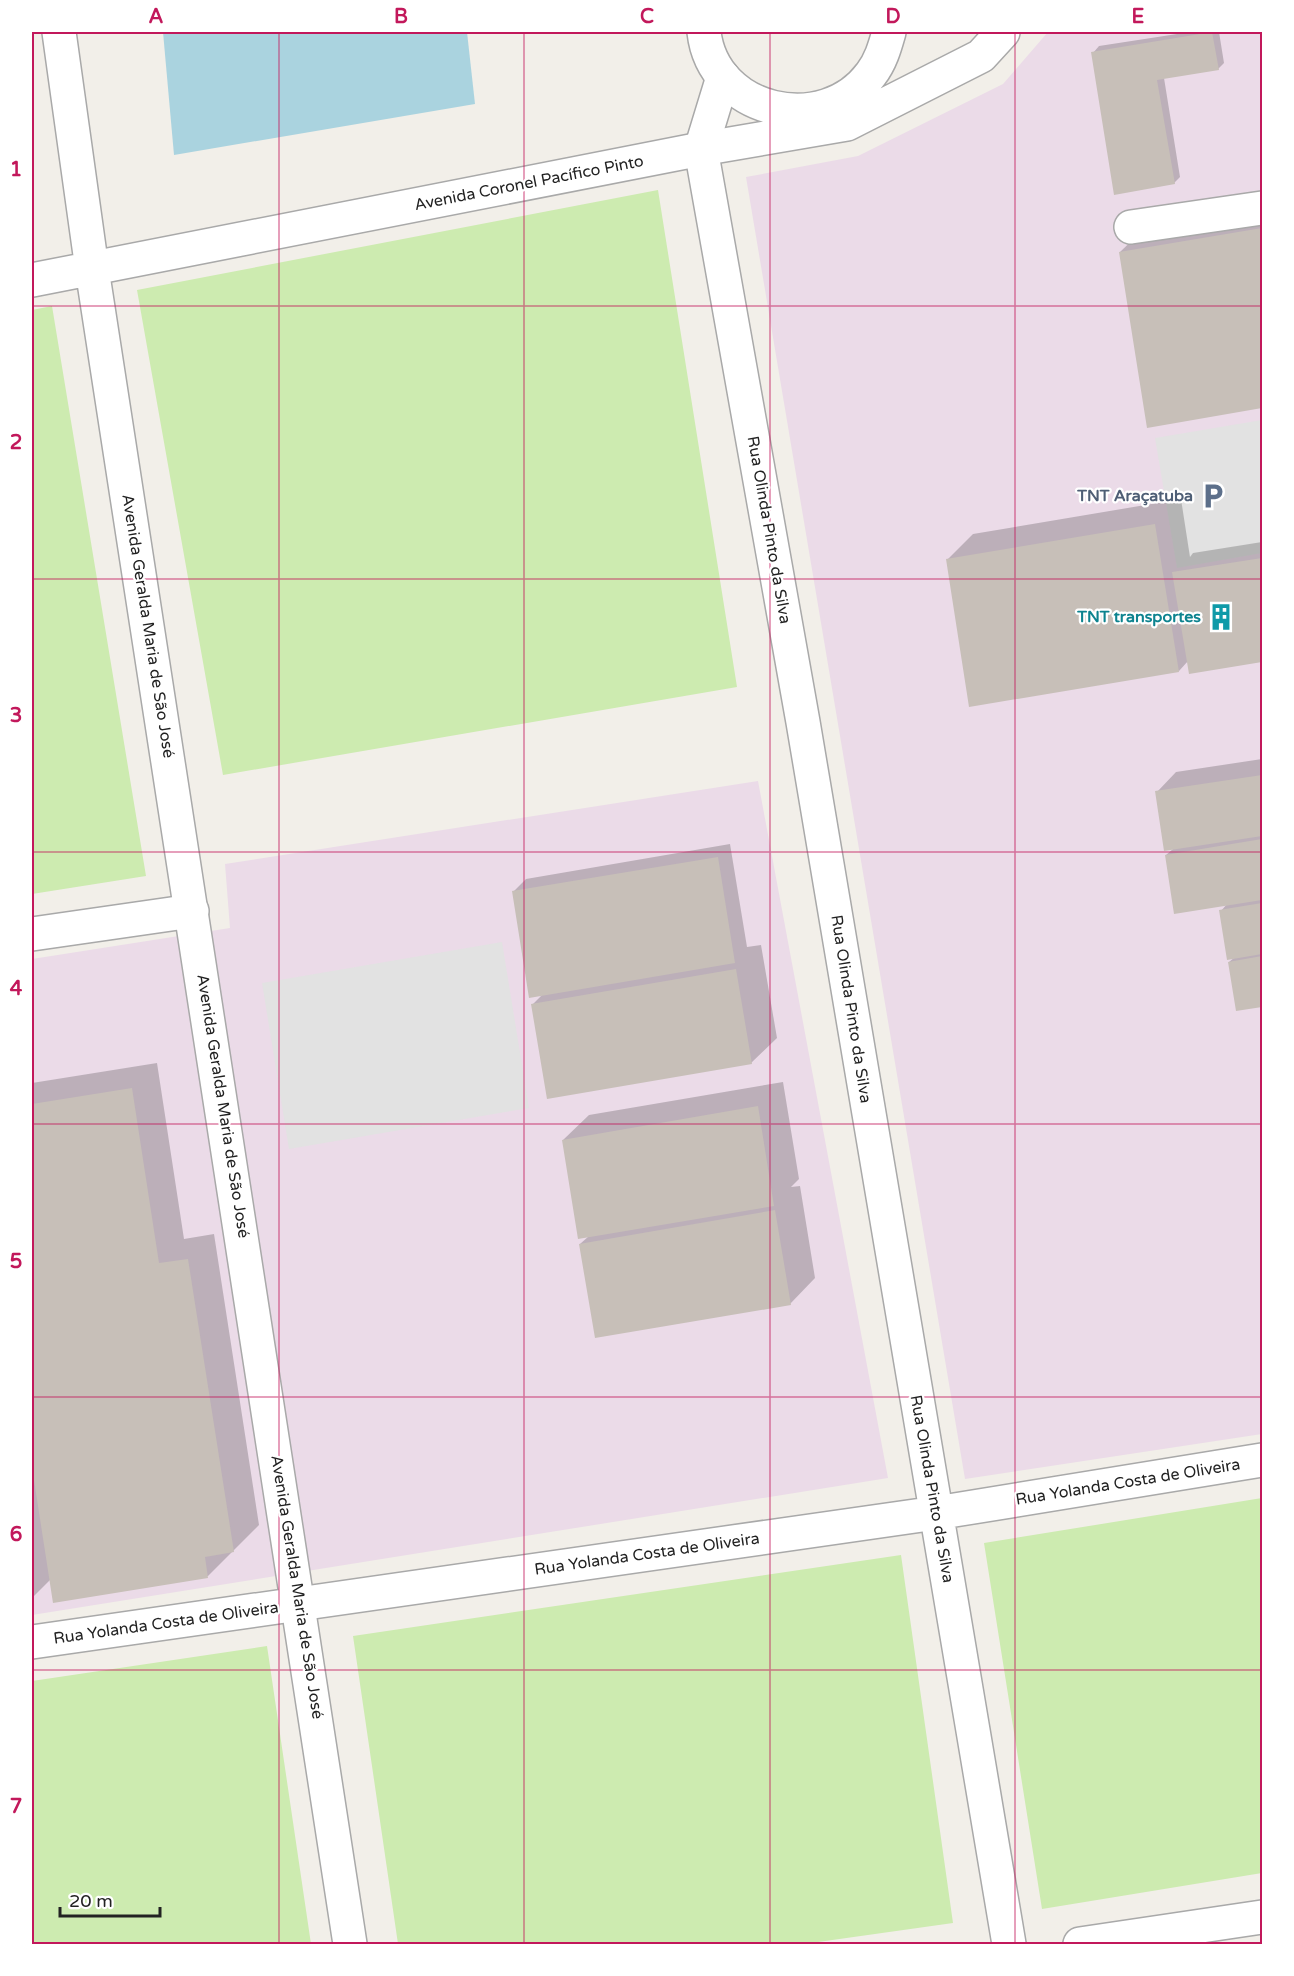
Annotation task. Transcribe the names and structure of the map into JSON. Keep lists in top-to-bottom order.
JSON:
{
  "streets": {
    "street": [
      "Avenida Coronel Pacífico Pinto",
      "Rua Olinda Pinto da Silva",
      "Avenida Geralda Maria de São José",
      "Rua Yolanda Costa de Oliveira"
    ]
  },
  "crossings": [
    ["Avenida Coronel Pacífico Pinto", "Rua Olinda Pinto da Silva"],
    ["Avenida Coronel Pacífico Pinto", "Avenida Geralda Maria de São José"],
    ["Rua Olinda Pinto da Silva", "Rua Yolanda Costa de Oliveira"],
    ["Avenida Geralda Maria de São José", "Rua Yolanda Costa de Oliveira"]
  ],
  "places": {
    "parking": ["TNT Araçatuba"],
    "building": ["TNT transportes"]
  },
  "scale_bar": "20 m",
  "grid": {
    "columns": [
      "A",
      "B",
      "C",
      "D",
      "E"
    ],
    "rows": [
      "1",
      "2",
      "3",
      "4",
      "5",
      "6",
      "7"
    ]
  }
}
